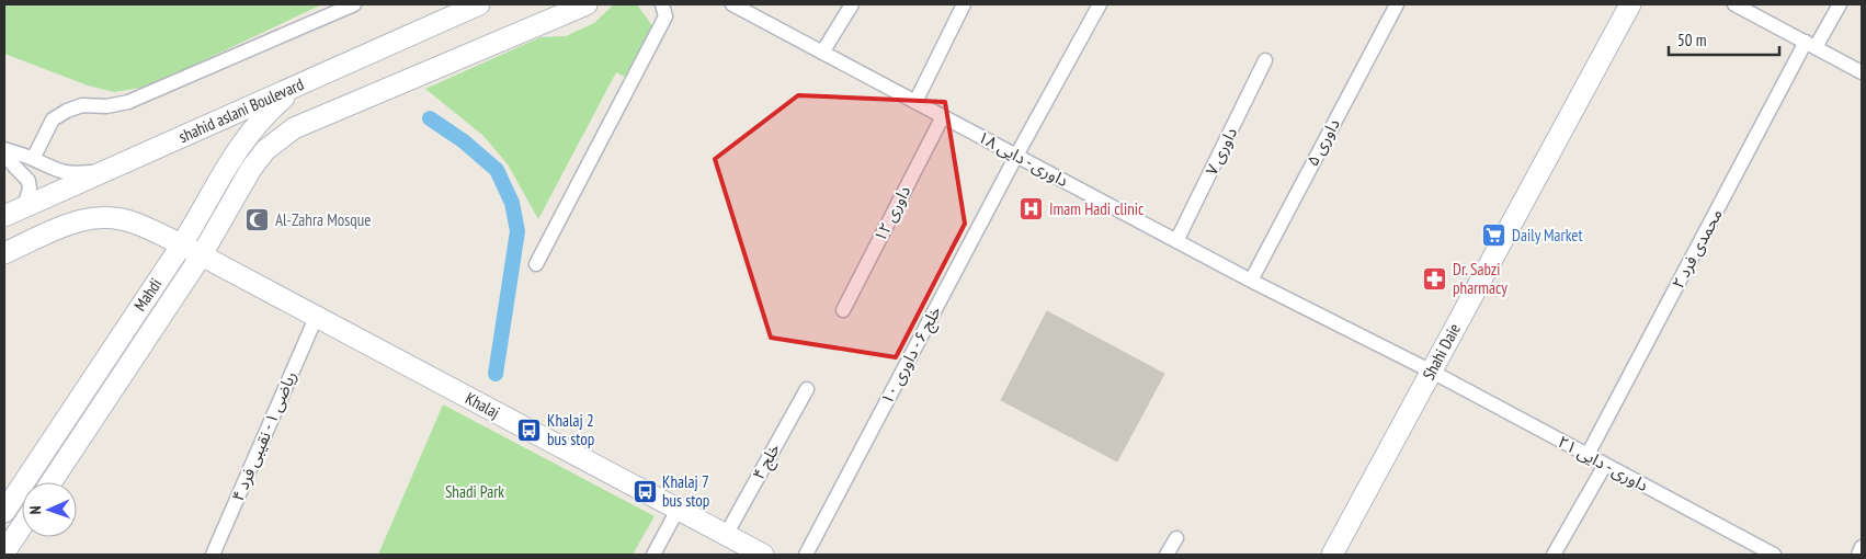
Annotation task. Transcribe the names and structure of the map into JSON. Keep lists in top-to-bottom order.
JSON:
{
  "streets": {
    "main road": [
      "shahid aslani Boulevard",
      "Mahdi",
      "Shahi Daie",
      "Khalaj"
    ],
    "street": [
      "داوری ۵",
      "داوری ۷",
      "داوری - دایی ۱۸",
      "داوری ۱۲",
      "محمدی فرد ۲",
      "خلج ۶ - داوری ۱۰",
      "ریاضی ۱ - نقیبی فرد ۴",
      "خلج ۴",
      "داوری - دایی ۲۱"
    ]
  },
  "crossings": [
    ["shahid aslani Boulevard", "Mahdi"],
    ["داوری ۵", "داوری - دایی ۱۸"],
    ["داوری ۷", "داوری - دایی ۱۸"],
    ["داوری - دایی ۱۸", "داوری ۱۲"],
    ["داوری - دایی ۱۸", "Shahi Daie"],
    ["داوری - دایی ۱۸", "خلج ۶ - داوری ۱۰"],
    ["داوری - دایی ۱۸", "داوری - دایی ۲۱"],
    ["محمدی فرد ۲", "داوری - دایی ۲۱"],
    ["Mahdi", "Khalaj"],
    ["Shahi Daie", "داوری - دایی ۲۱"],
    ["Khalaj", "ریاضی ۱ - نقیبی فرد ۴"],
    ["Khalaj", "خلج ۴"]
  ],
  "parks": ["Shadi Park"],
  "places": {
    "hospital": ["Imam Hadi clinic"],
    "mosque": ["Al-Zahra Mosque"],
    "supermarket": ["Daily Market"],
    "pharmacy": ["Dr. Sabzi pharmacy"],
    "bus stop": ["Khalaj 2 bus stop", "Khalaj 7 bus stop"]
  },
  "scale_bar": "50 m",
  "north": "left"
}
